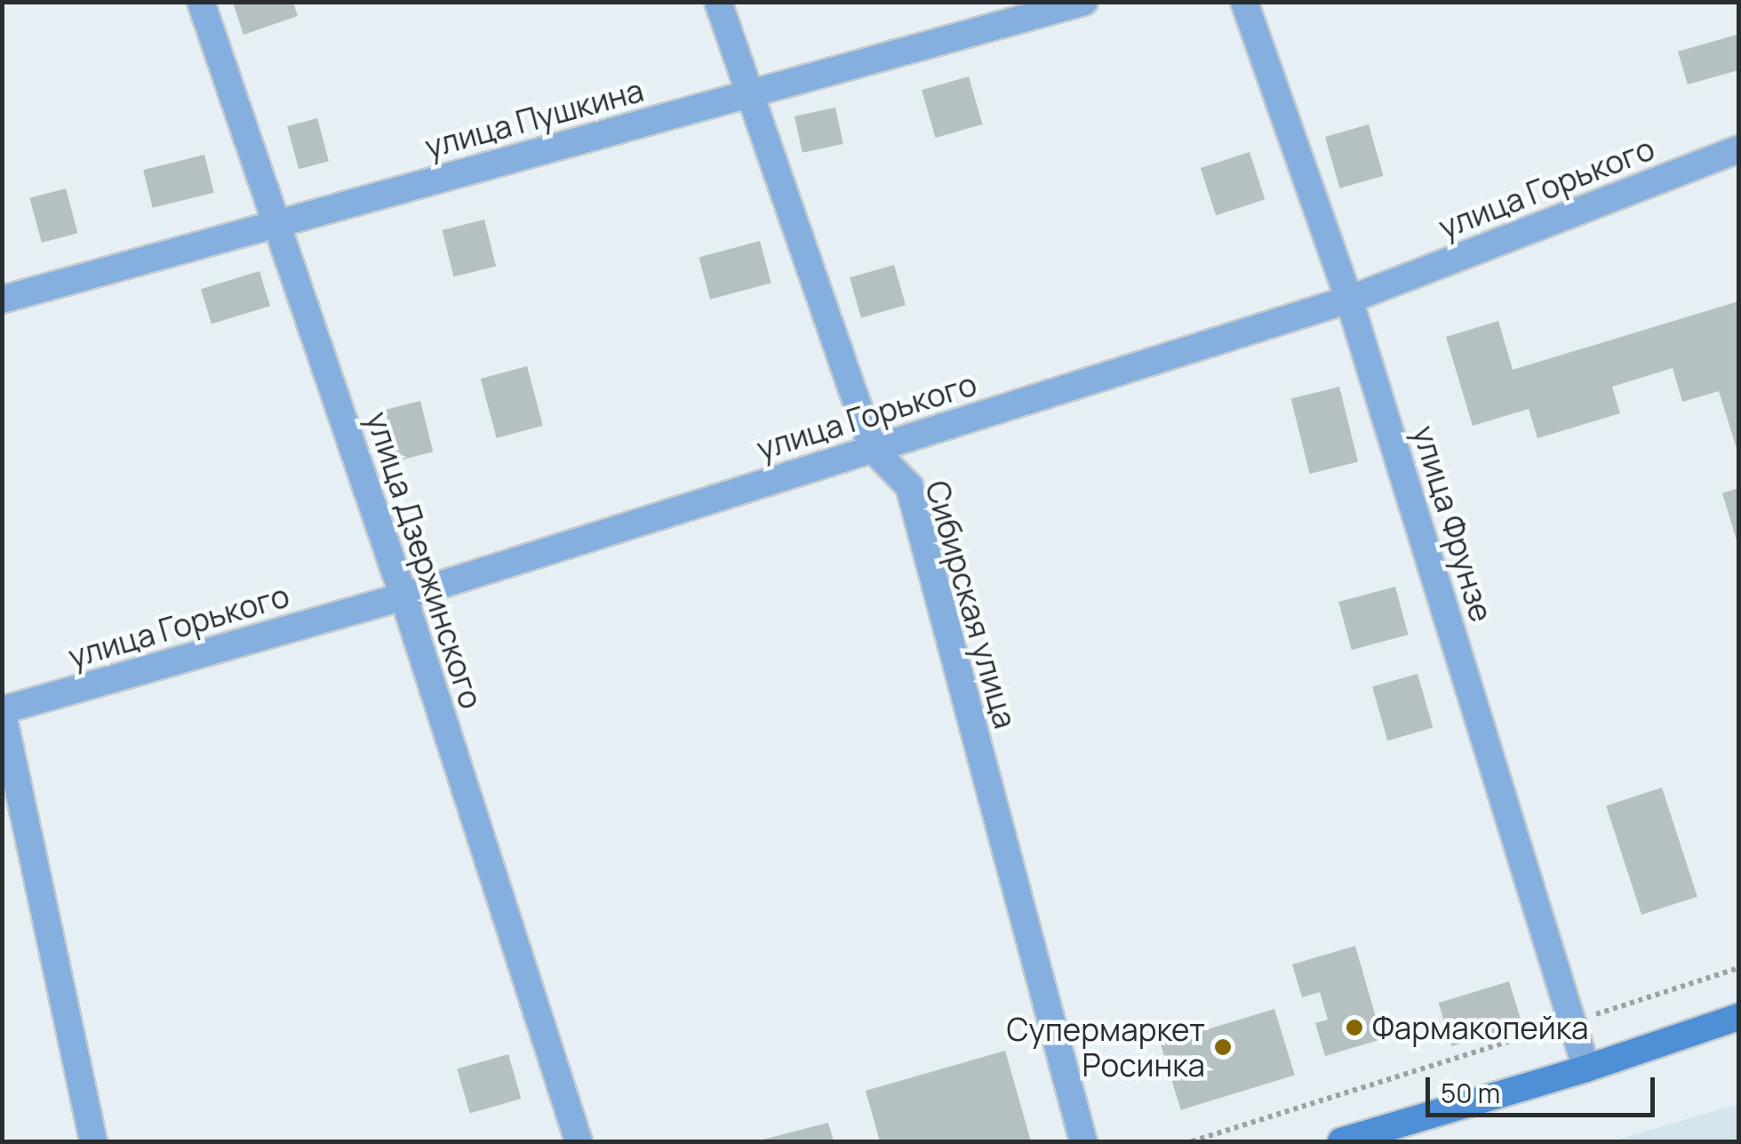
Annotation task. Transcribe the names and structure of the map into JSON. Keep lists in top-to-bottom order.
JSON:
{
  "streets": {
    "street": [
      "улица Пушкина",
      "улица Горького",
      "улица Фрунзе",
      "улица Дзержинского",
      "Сибирская улица"
    ]
  },
  "crossings": [
    ["улица Пушкина", "улица Дзержинского"],
    ["улица Пушкина", "Сибирская улица"],
    ["улица Горького", "улица Фрунзе"],
    ["улица Горького", "улица Дзержинского"],
    ["улица Горького", "Сибирская улица"]
  ],
  "places": ["Фармакопейка", "Супермаркет Росинка"],
  "scale_bar": "50 m"
}
